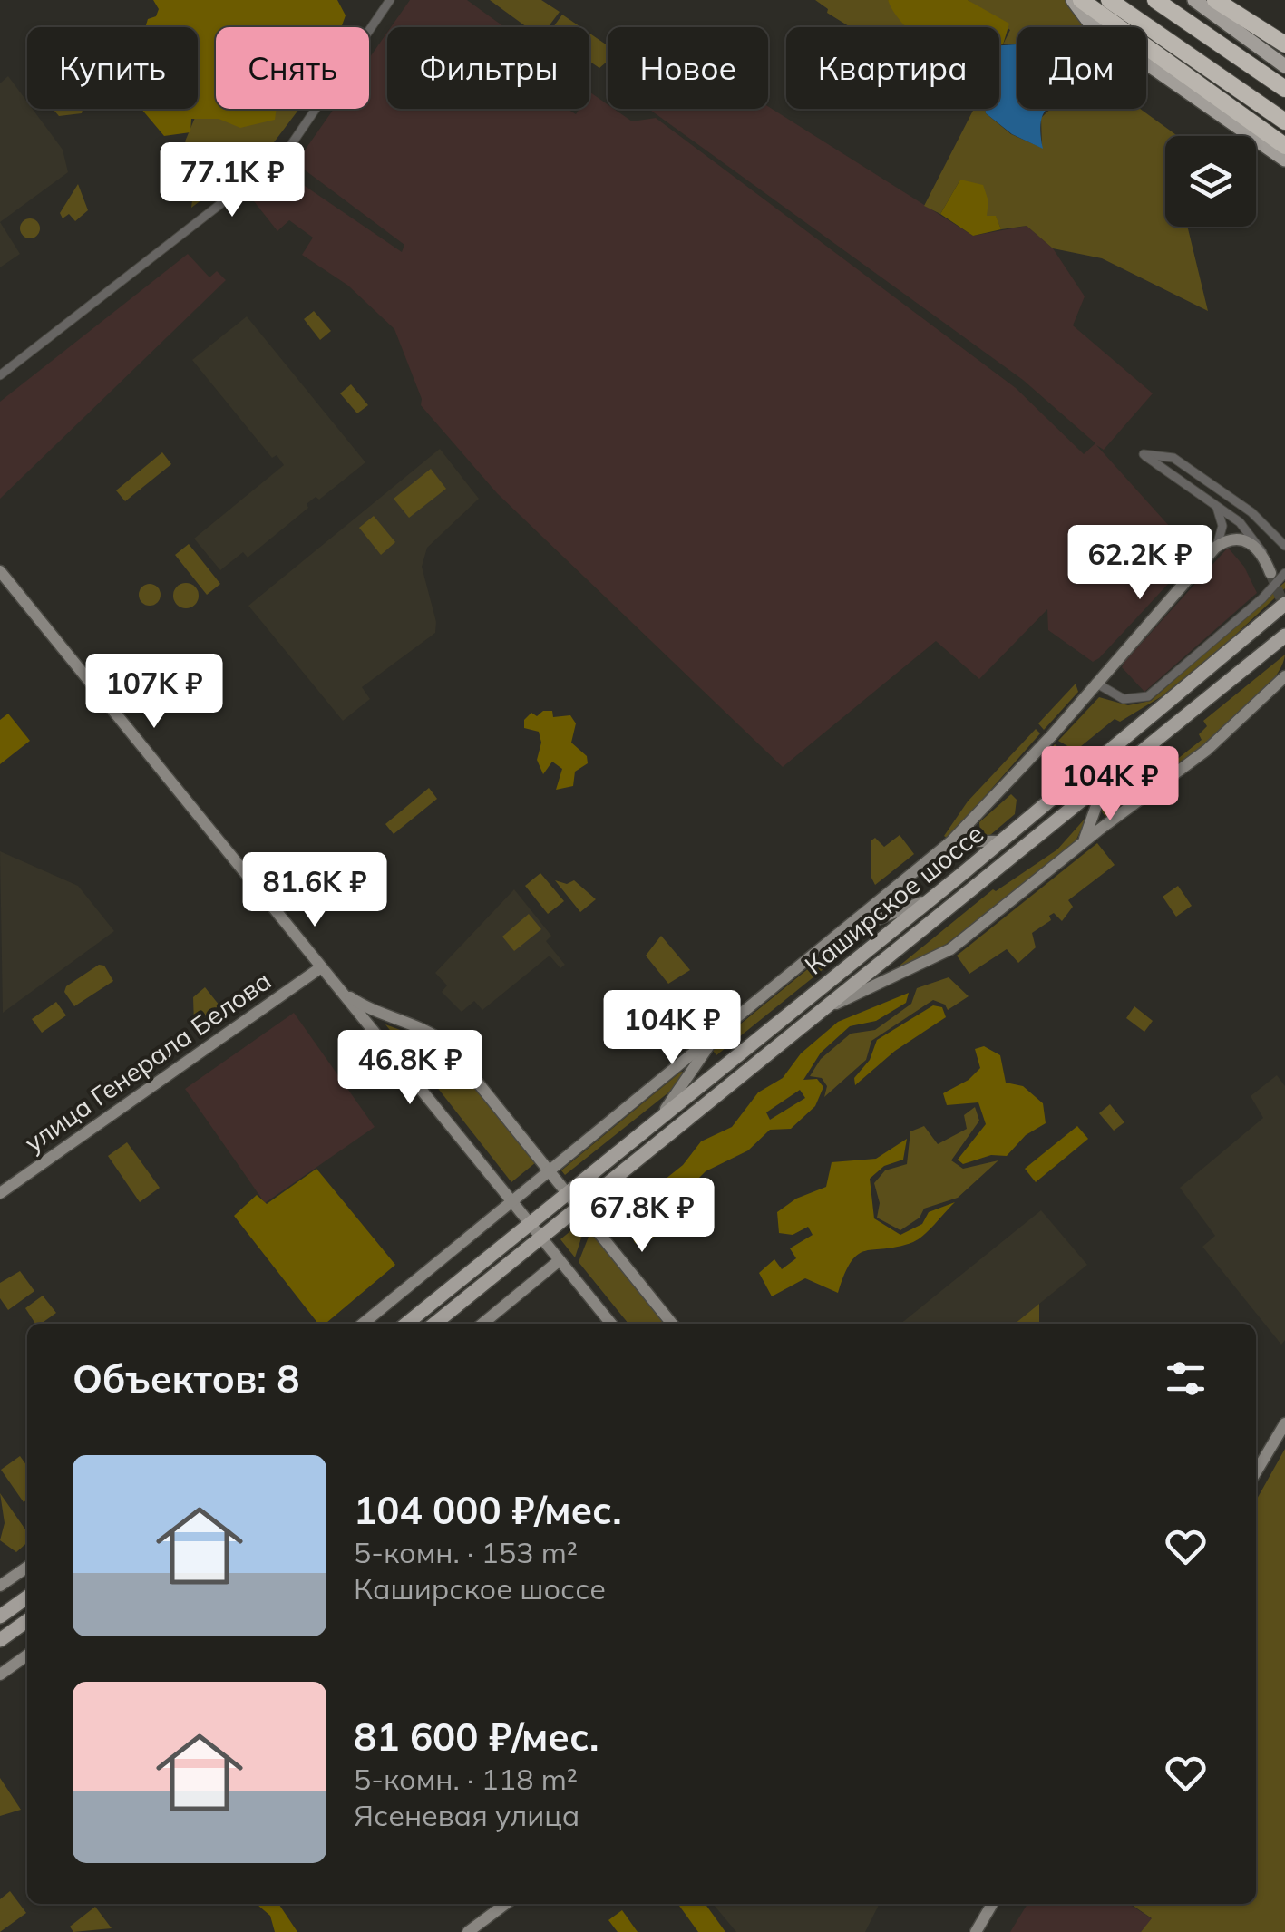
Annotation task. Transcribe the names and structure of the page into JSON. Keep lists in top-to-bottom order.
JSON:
{
  "streets": {
    "main road": ["Каширское шоссе", "улица Генерала Белова"]
  },
  "page": {
    "chip": [
      "Купить",
      "Снять",
      "Фильтры",
      "Новое",
      "Квартира",
      "Дом"
    ],
    "price": [
      "77.1K ₽",
      "62.2K ₽",
      "107K ₽",
      "104K ₽",
      "81.6K ₽",
      "104K ₽",
      "46.8K ₽",
      "67.8K ₽"
    ],
    "heading": "Объектов: 8",
    "list": [
      {
        "name": "104 000 ₽/мес.",
        "note": "5-комн. · 153 m² · Каширское шоссе"
      },
      {
        "name": "81 600 ₽/мес.",
        "note": "5-комн. · 118 m² · Ясеневая улица"
      }
    ]
  }
}
